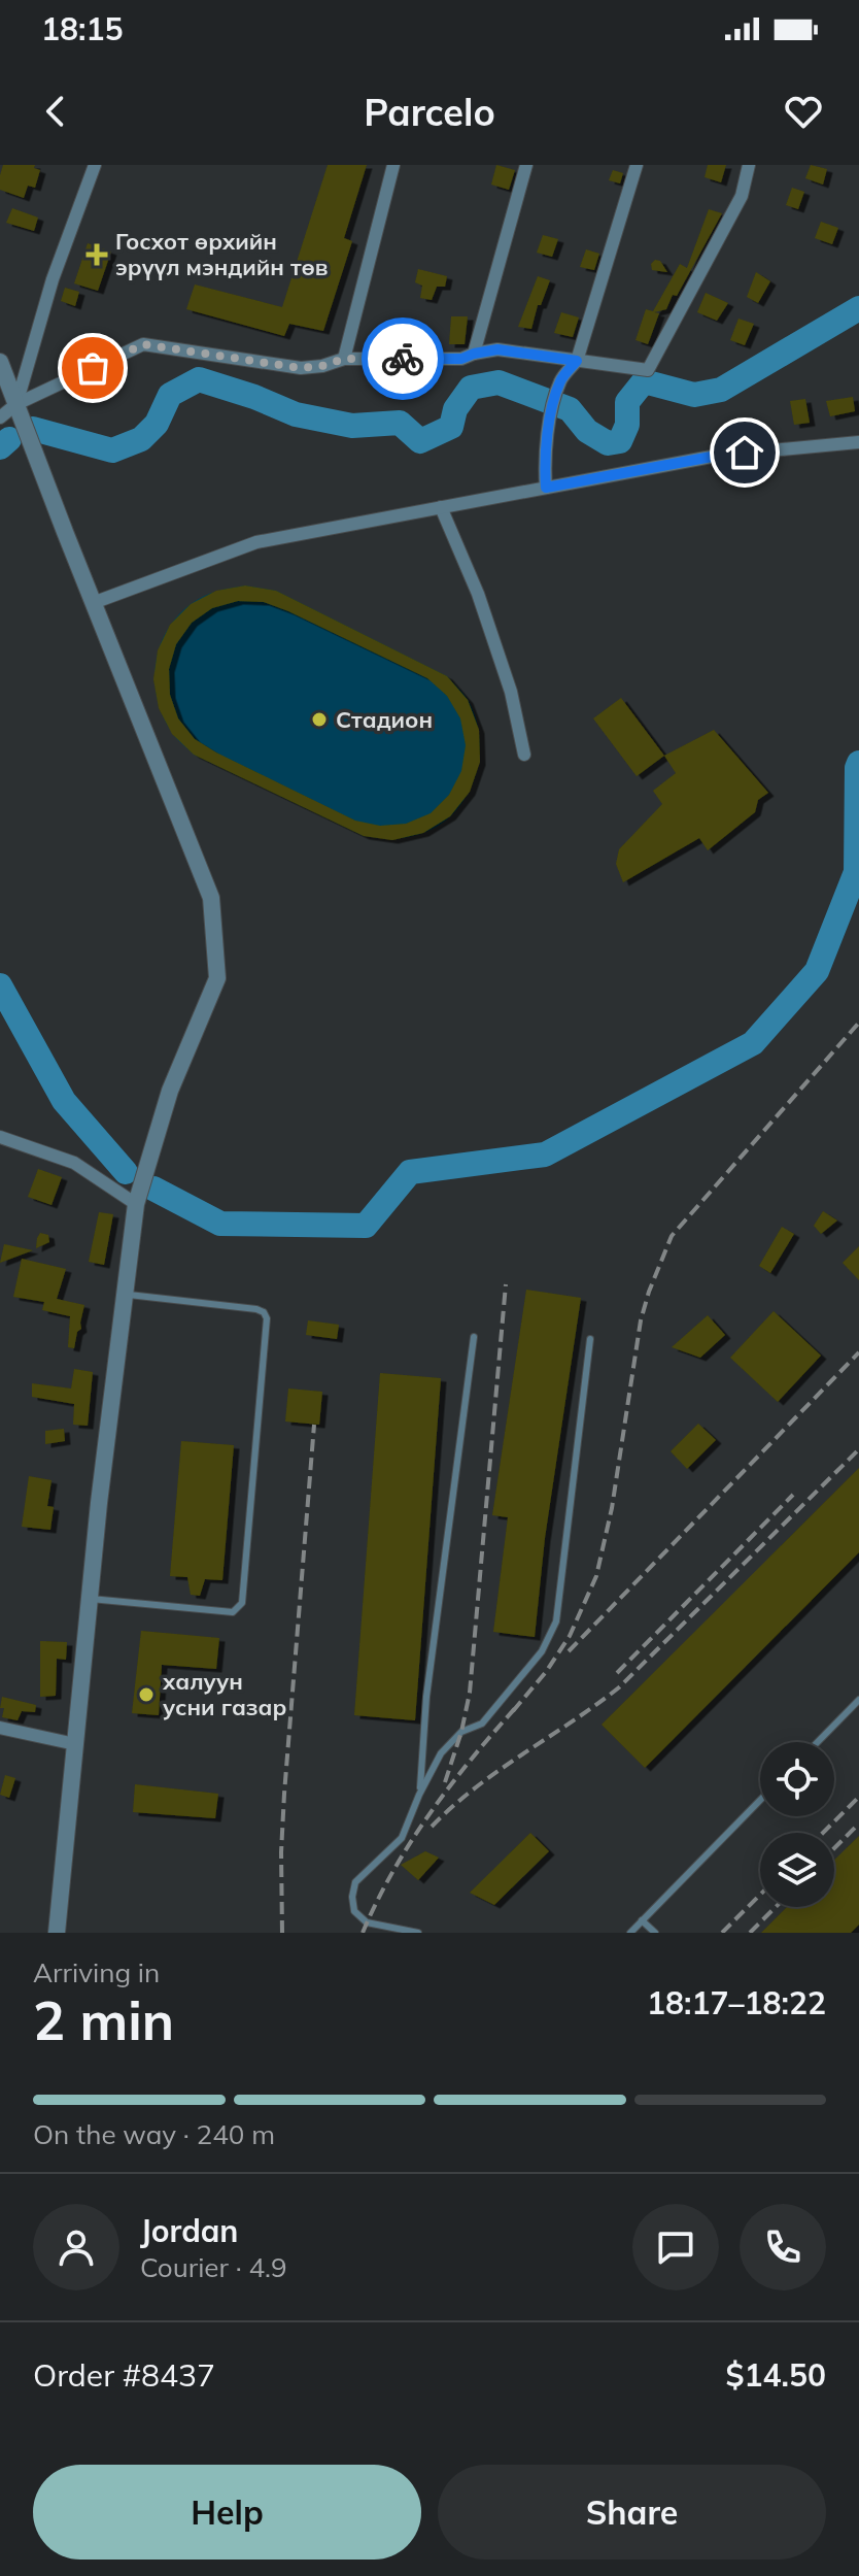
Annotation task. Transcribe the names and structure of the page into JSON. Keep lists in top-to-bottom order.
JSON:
{
  "places": {
    "health": ["Госхот өрхийн эрүүл мэндийн төв"],
    "other": ["Стадион", "халуун усни газар"]
  },
  "page": {
    "status": "18:15",
    "header": "Parcelo",
    "heading": ["2 min", "Arriving in", "18:17–18:22"],
    "panel": [
      "Jordan",
      "Courier · 4.9",
      "Order #8437",
      "$14.50"
    ],
    "bar": "On the way · 240 m",
    "buttons": ["Help", "Share"]
  }
}
